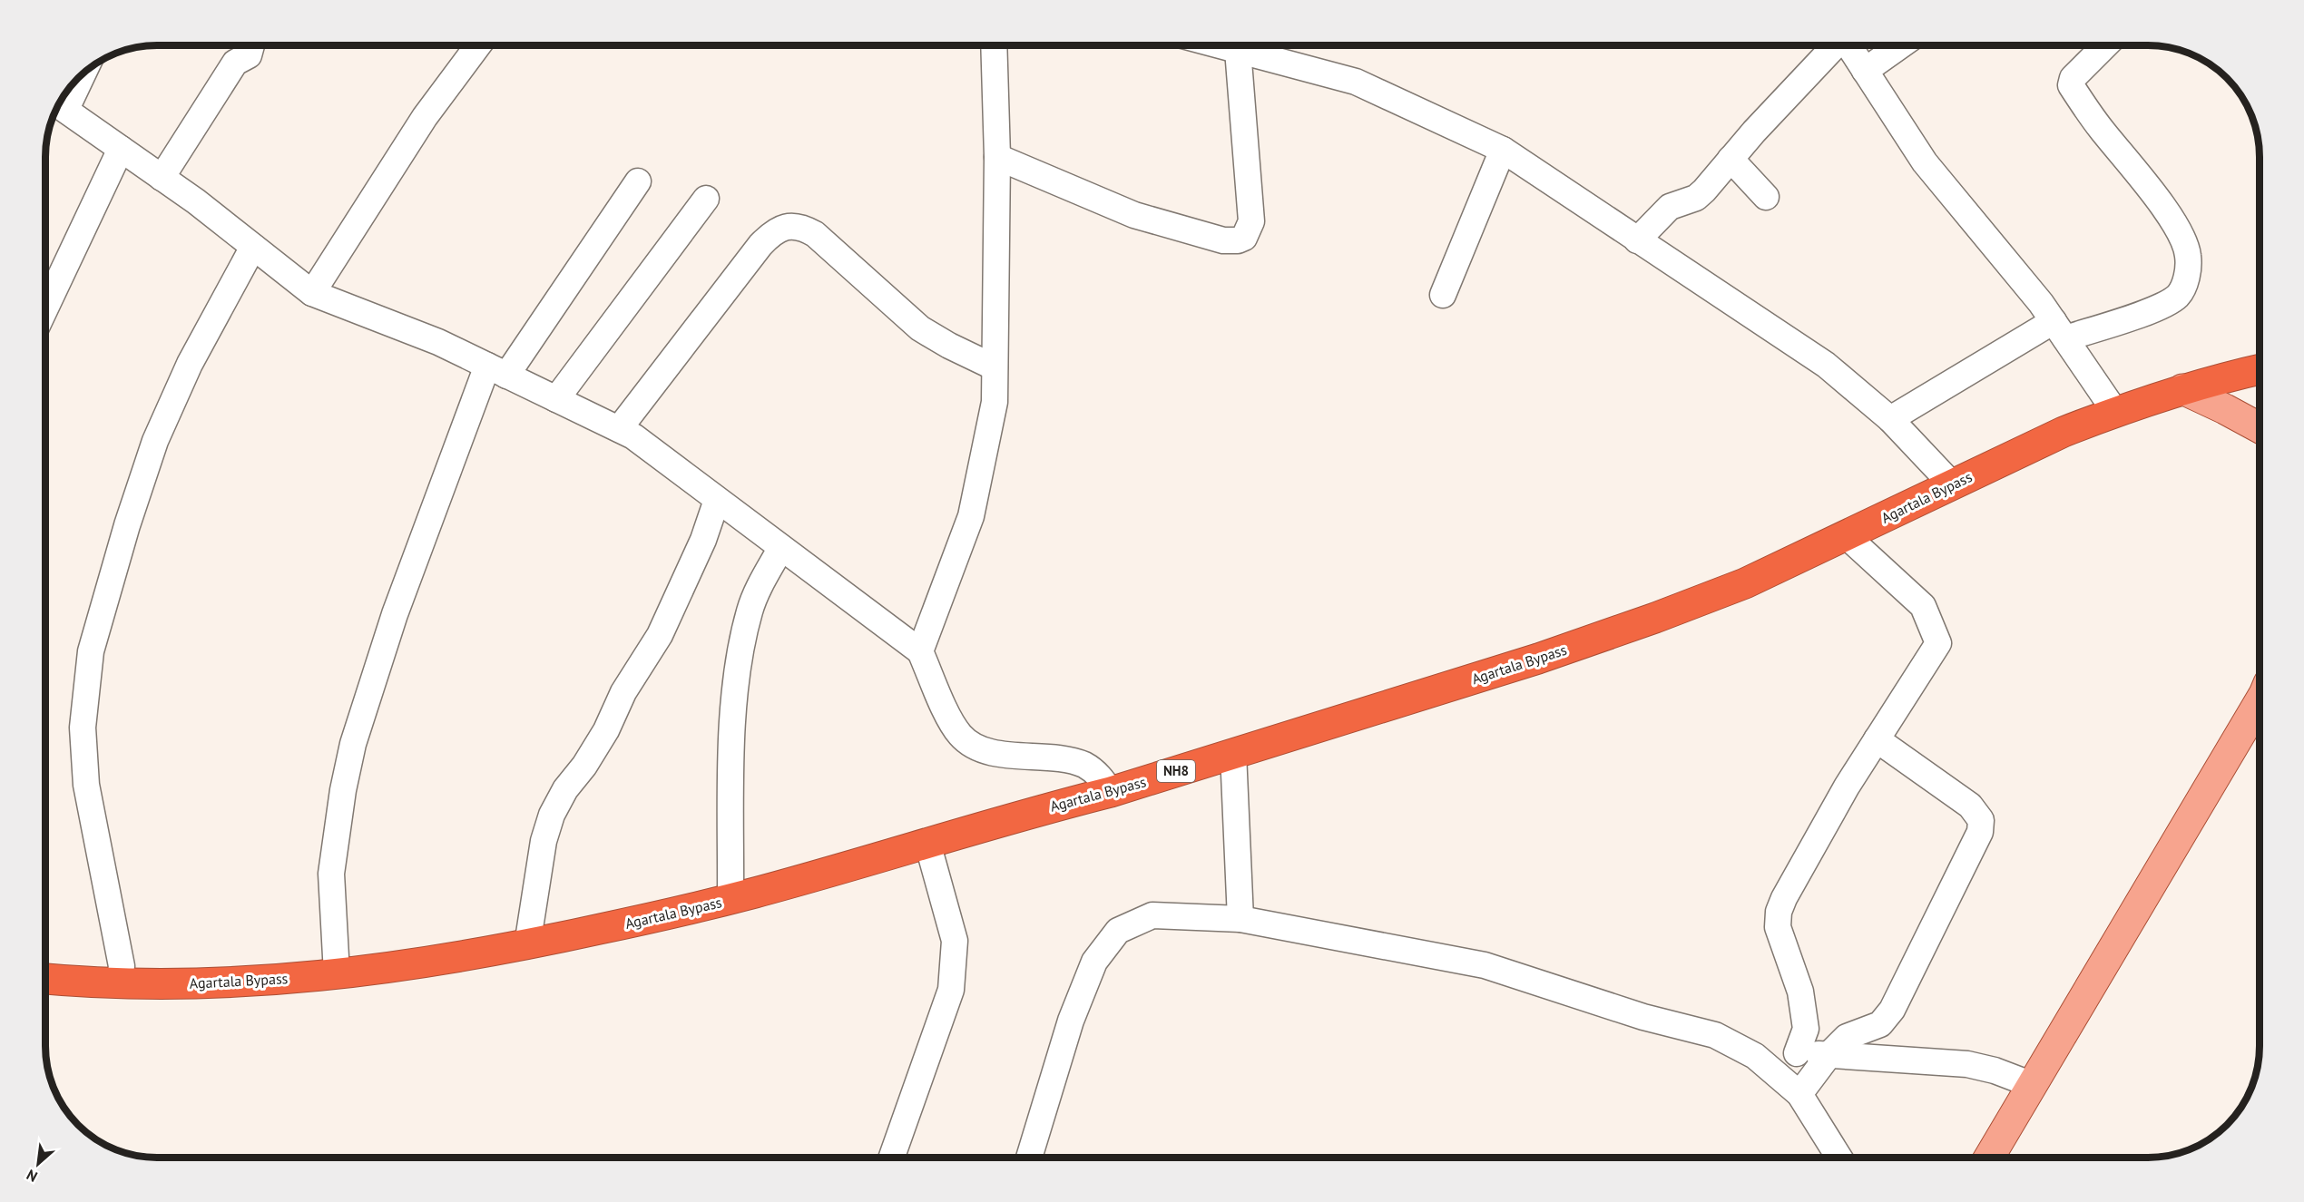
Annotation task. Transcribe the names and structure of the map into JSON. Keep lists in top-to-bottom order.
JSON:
{
  "streets": {
    "highway": ["Agartala Bypass", "NH8"]
  },
  "north": "bottom left"
}
